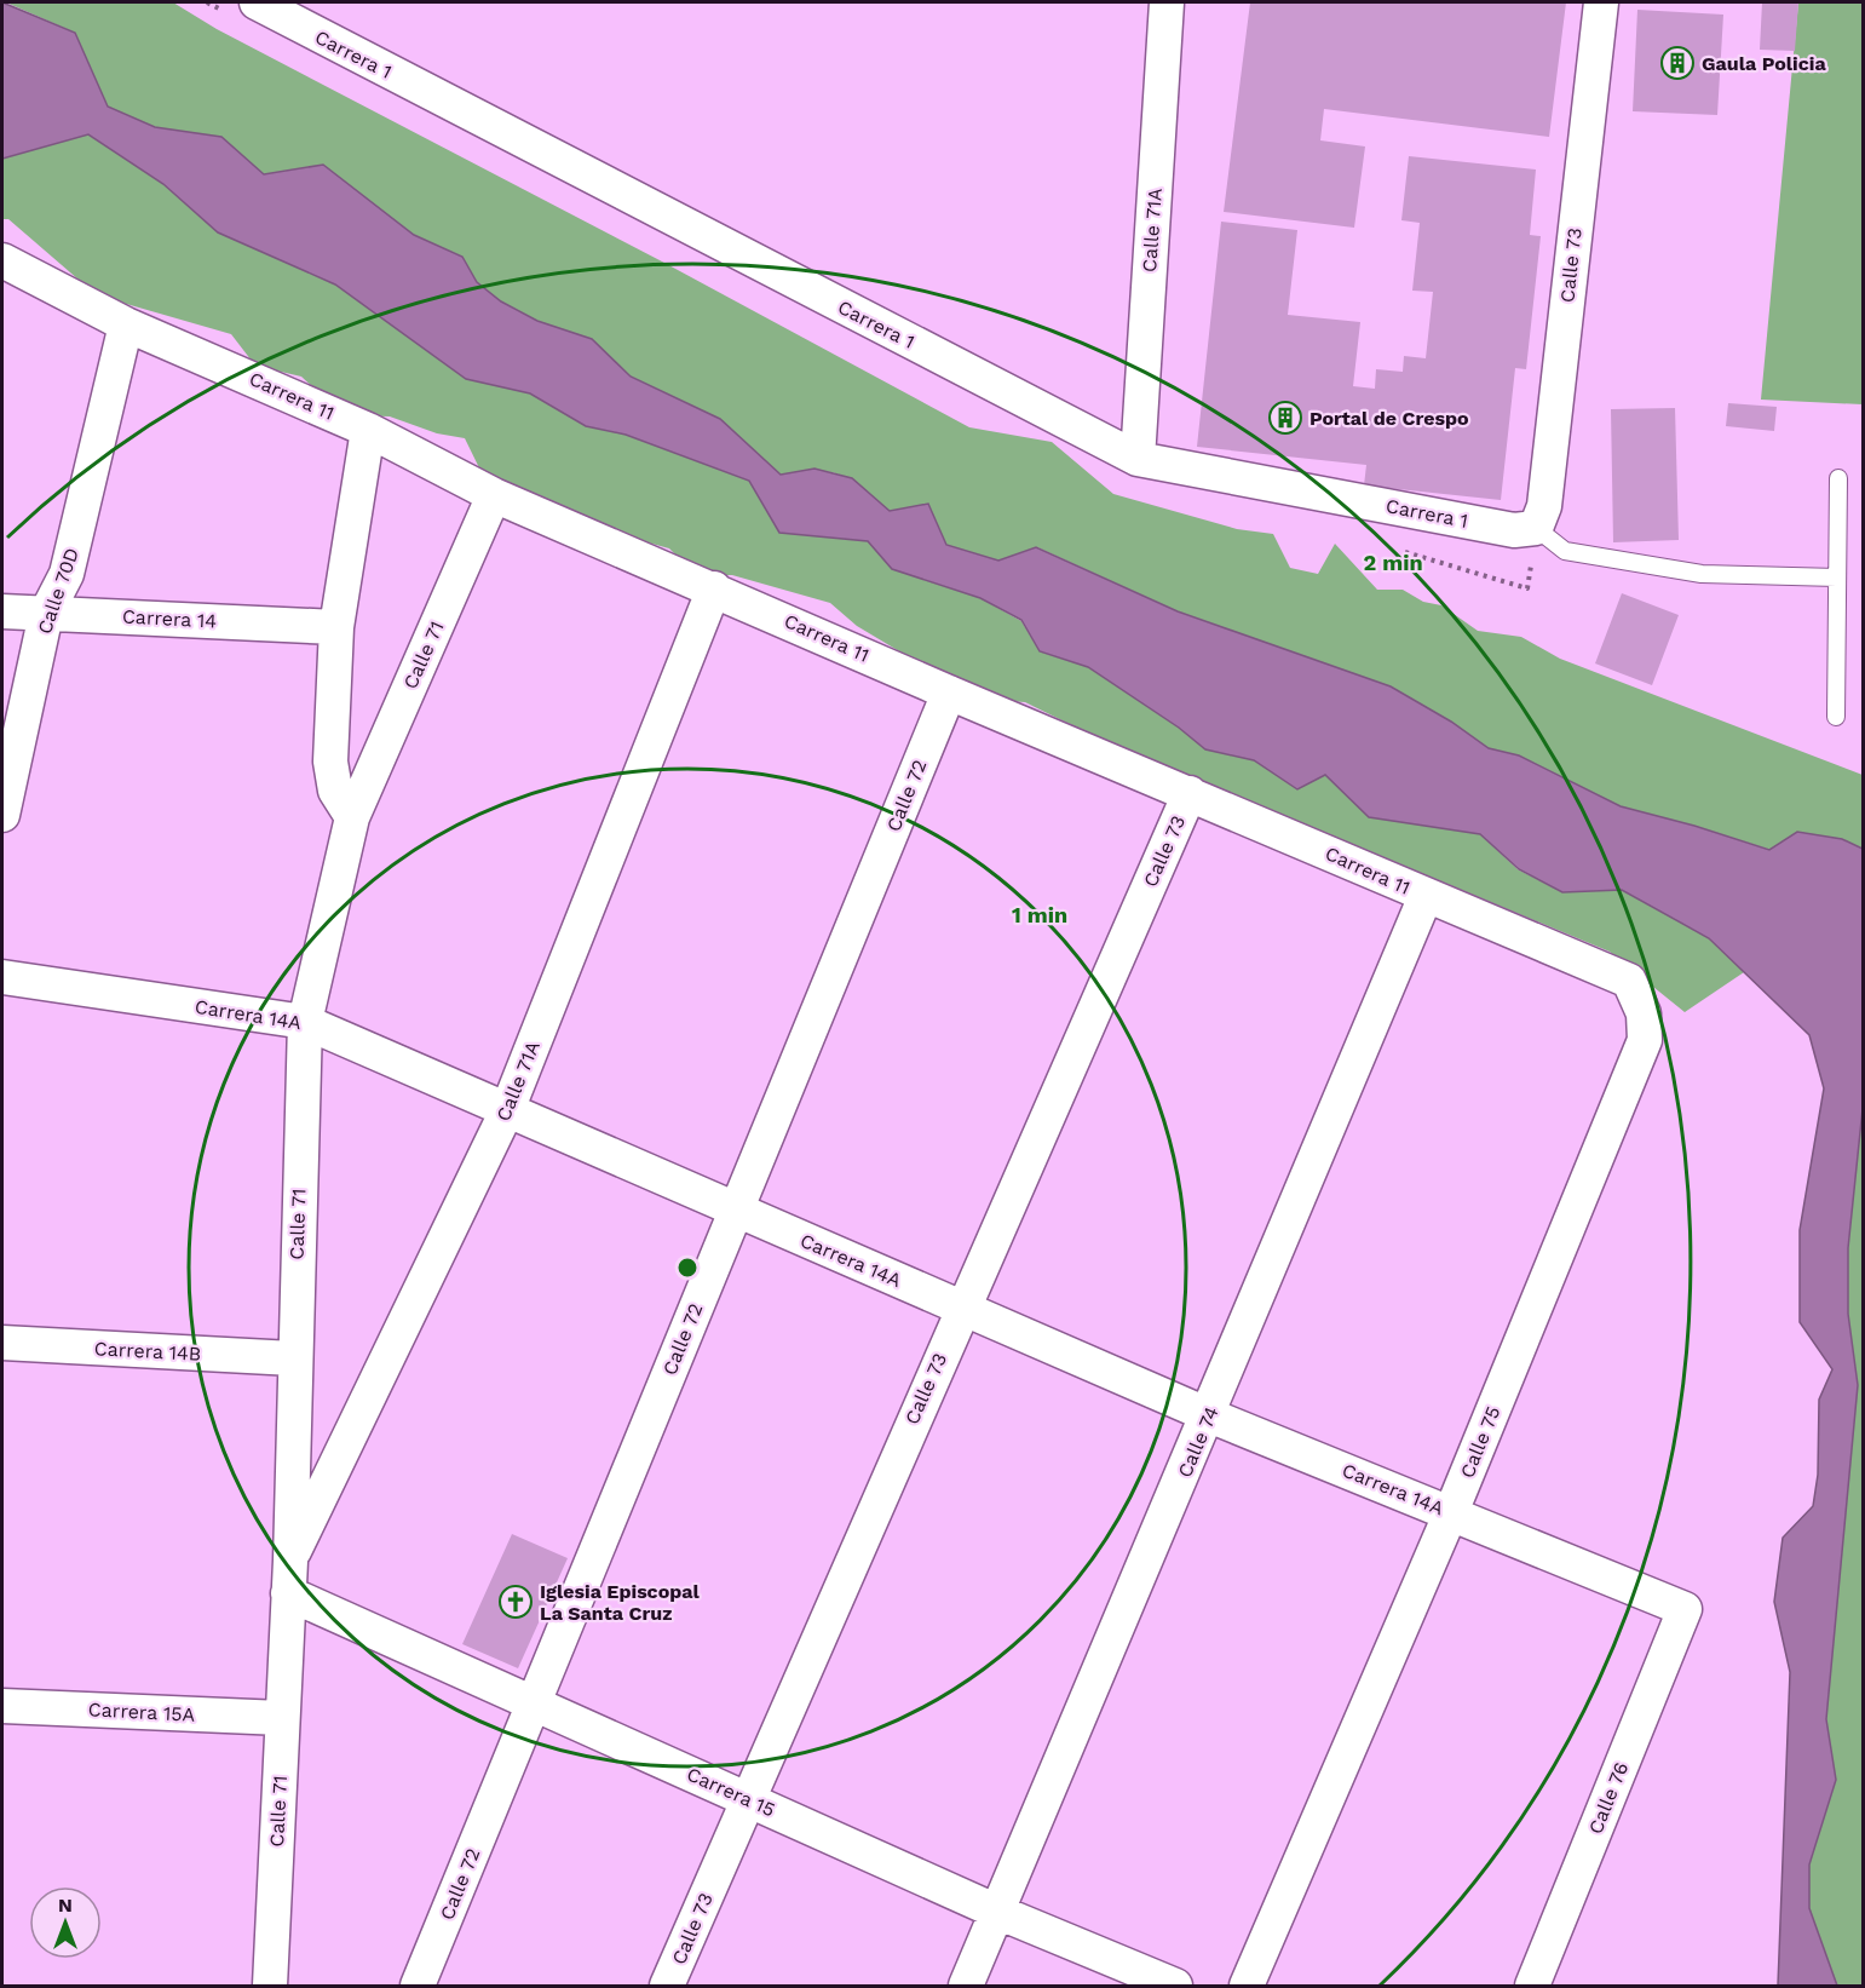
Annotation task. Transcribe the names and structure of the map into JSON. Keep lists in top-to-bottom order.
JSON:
{
  "streets": {
    "street": [
      "Carrera 1",
      "Calle 71A",
      "Calle 73",
      "Carrera 11",
      "Calle 70D",
      "Carrera 14",
      "Calle 71",
      "Calle 72",
      "Carrera 14A",
      "Carrera 14B",
      "Calle 74",
      "Calle 75",
      "Carrera 15A",
      "Carrera 15",
      "Calle 76"
    ]
  },
  "crossings": [
    ["Carrera 1", "Calle 71A"],
    ["Carrera 1", "Calle 73"],
    ["Calle 71A", "Carrera 11"],
    ["Calle 71A", "Calle 71"],
    ["Calle 71A", "Carrera 14A"],
    ["Calle 71A", "Carrera 15"],
    ["Calle 73", "Carrera 11"],
    ["Calle 73", "Carrera 14A"],
    ["Calle 73", "Carrera 15"],
    ["Carrera 11", "Calle 70D"],
    ["Carrera 11", "Calle 71"],
    ["Carrera 11", "Calle 72"],
    ["Carrera 11", "Calle 74"],
    ["Carrera 11", "Calle 75"],
    ["Calle 70D", "Carrera 14"],
    ["Calle 71", "Carrera 14A"],
    ["Calle 71", "Carrera 14B"],
    ["Calle 71", "Carrera 15A"],
    ["Calle 71", "Carrera 15"],
    ["Calle 72", "Carrera 14A"],
    ["Calle 72", "Carrera 15"],
    ["Carrera 14A", "Calle 74"],
    ["Carrera 14A", "Calle 75"],
    ["Carrera 14A", "Calle 76"],
    ["Calle 74", "Carrera 15"]
  ],
  "places": {
    "building": ["Gaula Policia", "Portal de Crespo"],
    "church": ["Iglesia Episcopal La Santa Cruz"]
  },
  "north": "top",
  "rings": ["2 min", "1 min"]
}
